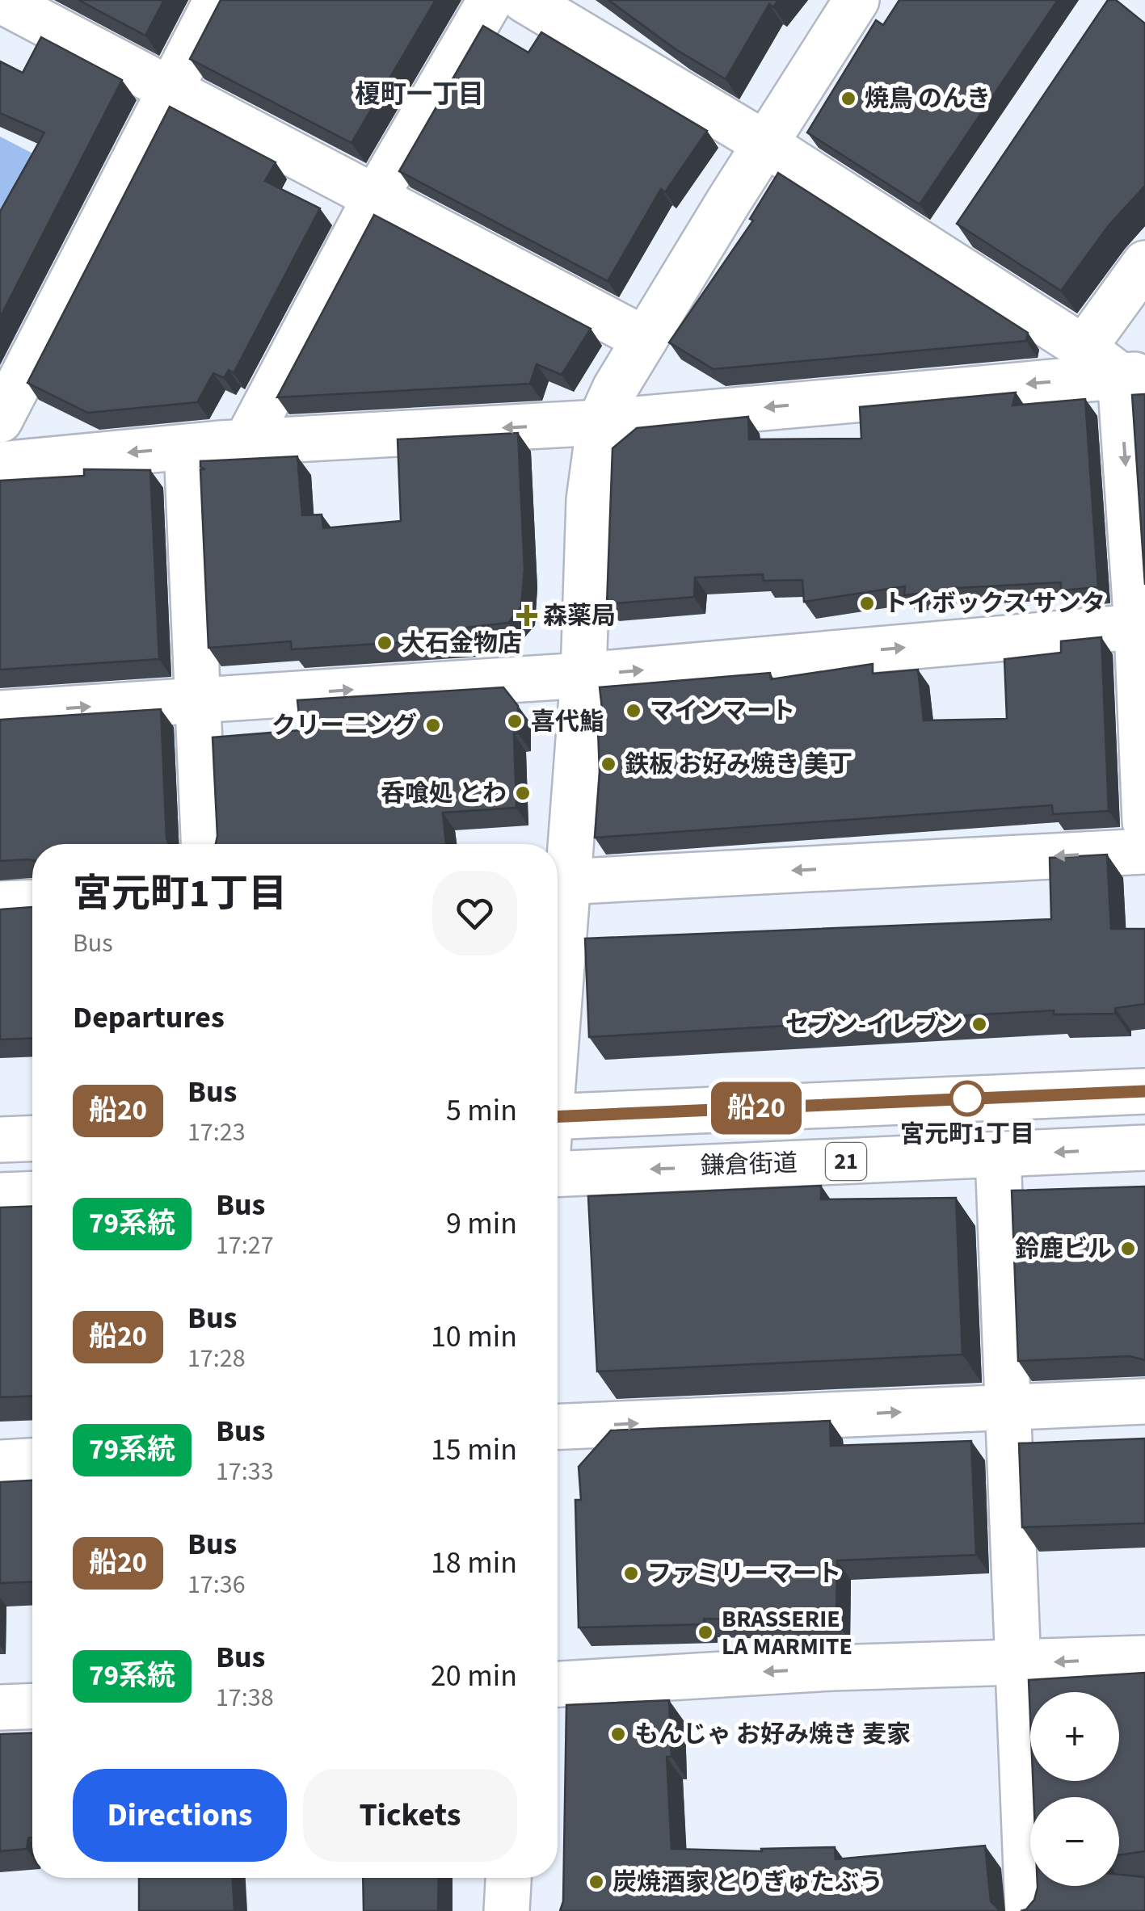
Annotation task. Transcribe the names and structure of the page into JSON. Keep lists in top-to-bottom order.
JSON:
{
  "streets": {
    "street": ["21", "鎌倉街道"]
  },
  "districts": ["榎町一丁目"],
  "places": {
    "other": [
      "焼鳥 のんき",
      "トイボックス サンタ",
      "大石金物店",
      "マインマート",
      "喜代鮨",
      "クリーニング",
      "鉄板 お好み焼き 美丁",
      "呑喰処 とわ",
      "セブン-イレブン",
      "宮元町1丁目",
      "鈴鹿ビル",
      "ファミリーマート",
      "BRASSERIE LA MARMITE",
      "もんじゃ お好み焼き 麦家",
      "炭焼酒家 とりぎゅたぶう"
    ],
    "health": ["森薬局"]
  },
  "lines": ["bus line 船20"],
  "page": {
    "on_map": "船20",
    "heading": [
      ["宮元町1丁目", "Bus"],
      "Departures"
    ],
    "list": [
      {
        "mark": "船20",
        "name": "Bus",
        "note": "17:23",
        "value": "5 min"
      },
      {
        "mark": "79系統",
        "name": "Bus",
        "note": "17:27",
        "value": "9 min"
      },
      {
        "mark": "船20",
        "name": "Bus",
        "note": "17:28",
        "value": "10 min"
      },
      {
        "mark": "79系統",
        "name": "Bus",
        "note": "17:33",
        "value": "15 min"
      },
      {
        "mark": "船20",
        "name": "Bus",
        "note": "17:36",
        "value": "18 min"
      },
      {
        "mark": "79系統",
        "name": "Bus",
        "note": "17:38",
        "value": "20 min"
      }
    ],
    "map_buttons": ["+", "−"],
    "buttons": ["Directions", "Tickets"]
  }
}
